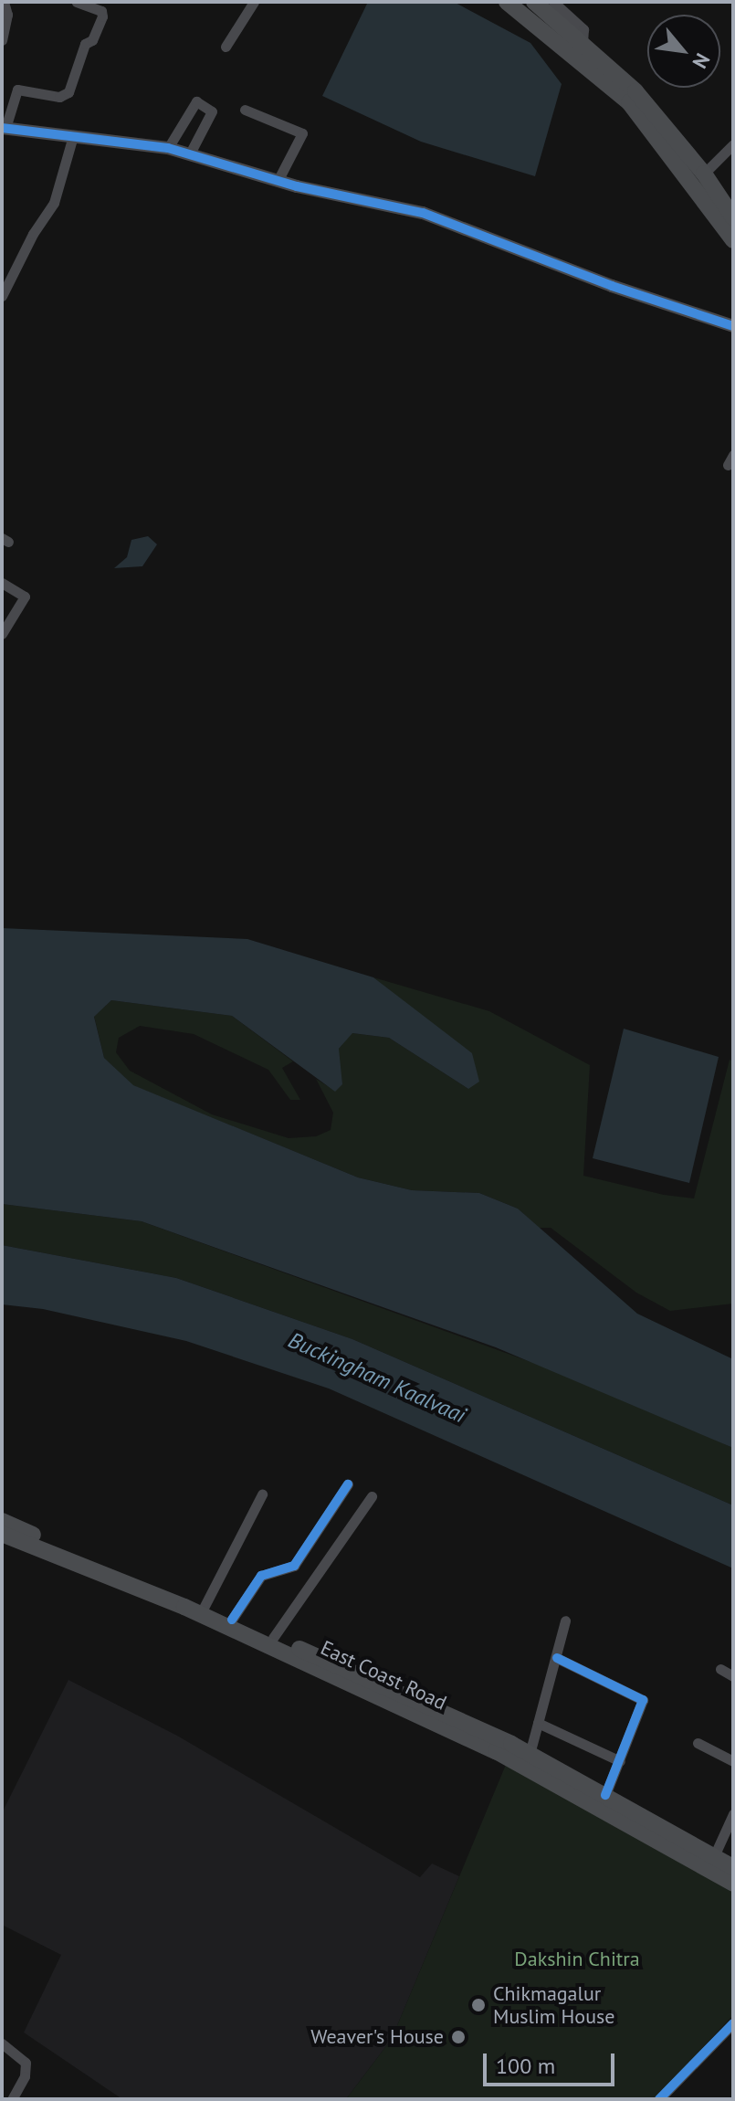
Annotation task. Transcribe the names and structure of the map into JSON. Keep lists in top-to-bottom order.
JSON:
{
  "streets": {
    "main road": ["East Coast Road"]
  },
  "water": ["Buckingham Kaalvaai"],
  "parks": ["Dakshin Chitra"],
  "places": ["Chikmagalur Muslim House", "Weaver's House"],
  "scale_bar": "100 m",
  "north": "bottom right"
}
